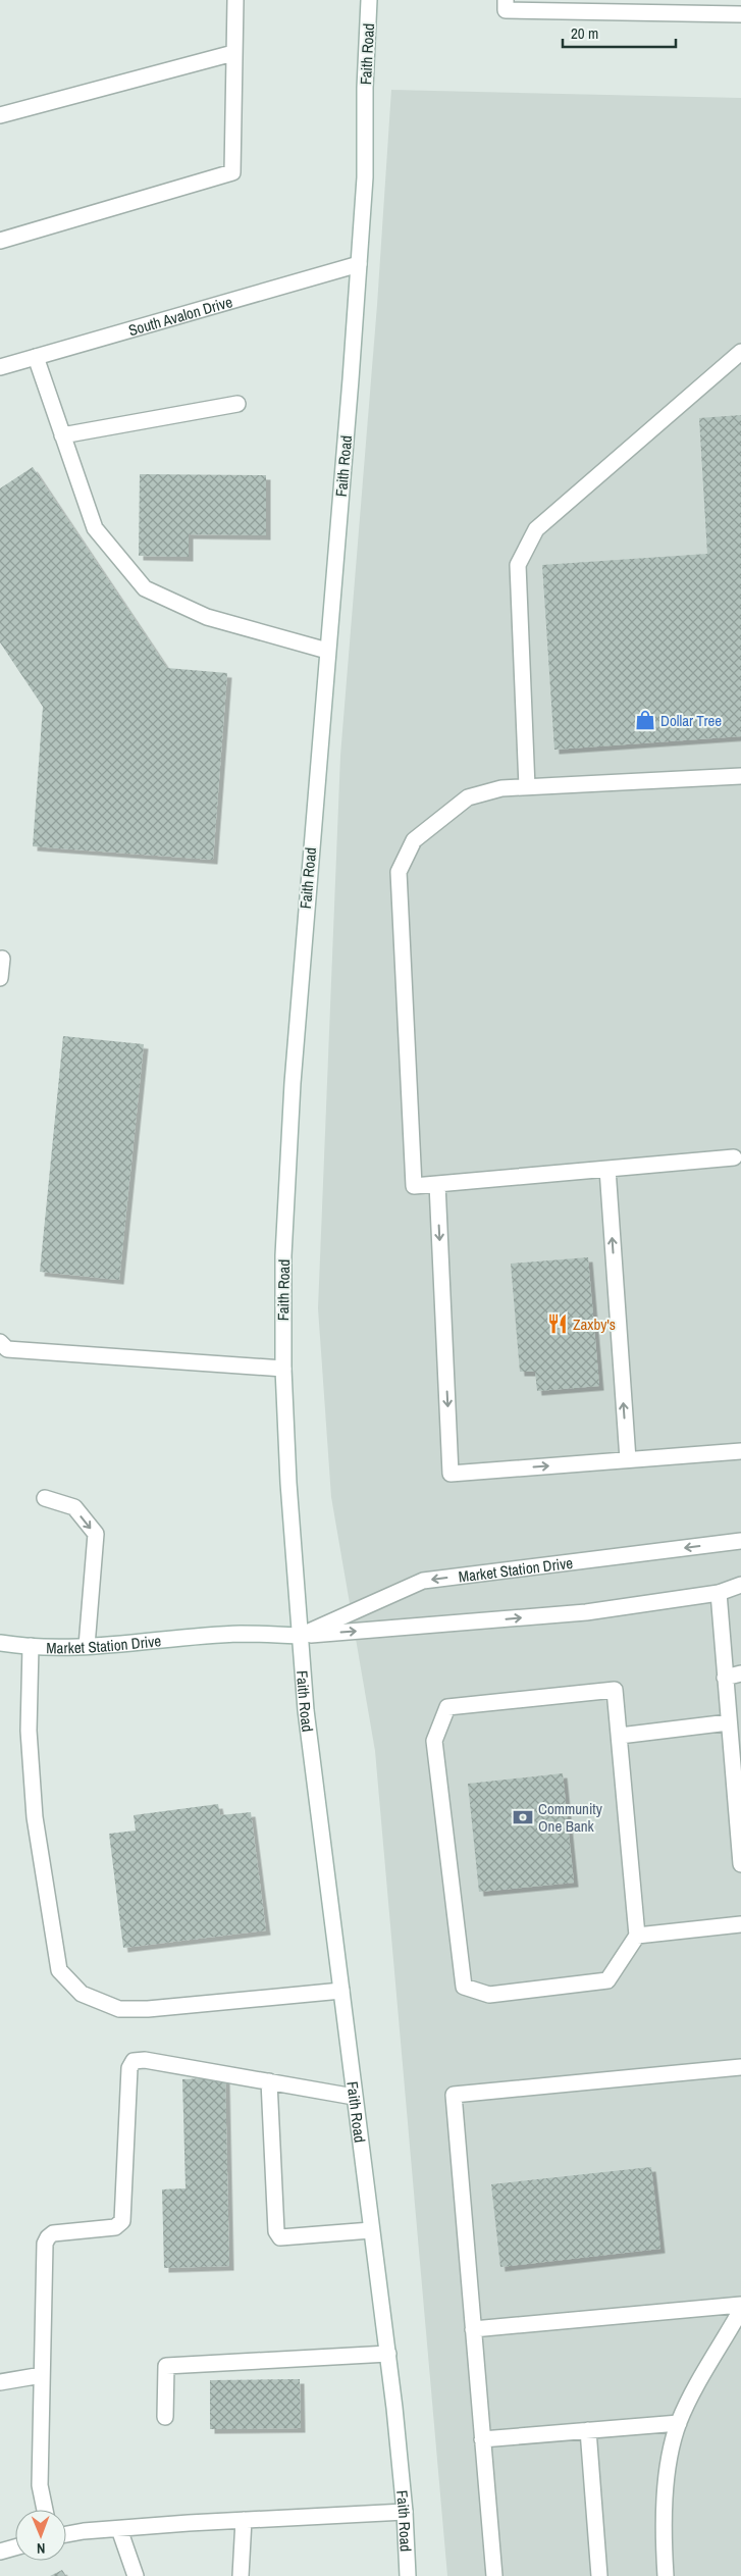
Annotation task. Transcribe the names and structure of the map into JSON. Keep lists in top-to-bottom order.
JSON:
{
  "streets": {
    "main road": ["Faith Road", "South Avalon Drive", "Market Station Drive"]
  },
  "crossings": [
    ["Faith Road", "South Avalon Drive"],
    ["Faith Road", "Market Station Drive"]
  ],
  "places": {
    "shop": ["Dollar Tree"],
    "restaurant": ["Zaxby's"],
    "bank": ["Community One Bank"]
  },
  "scale_bar": "20 m",
  "north": "bottom"
}
